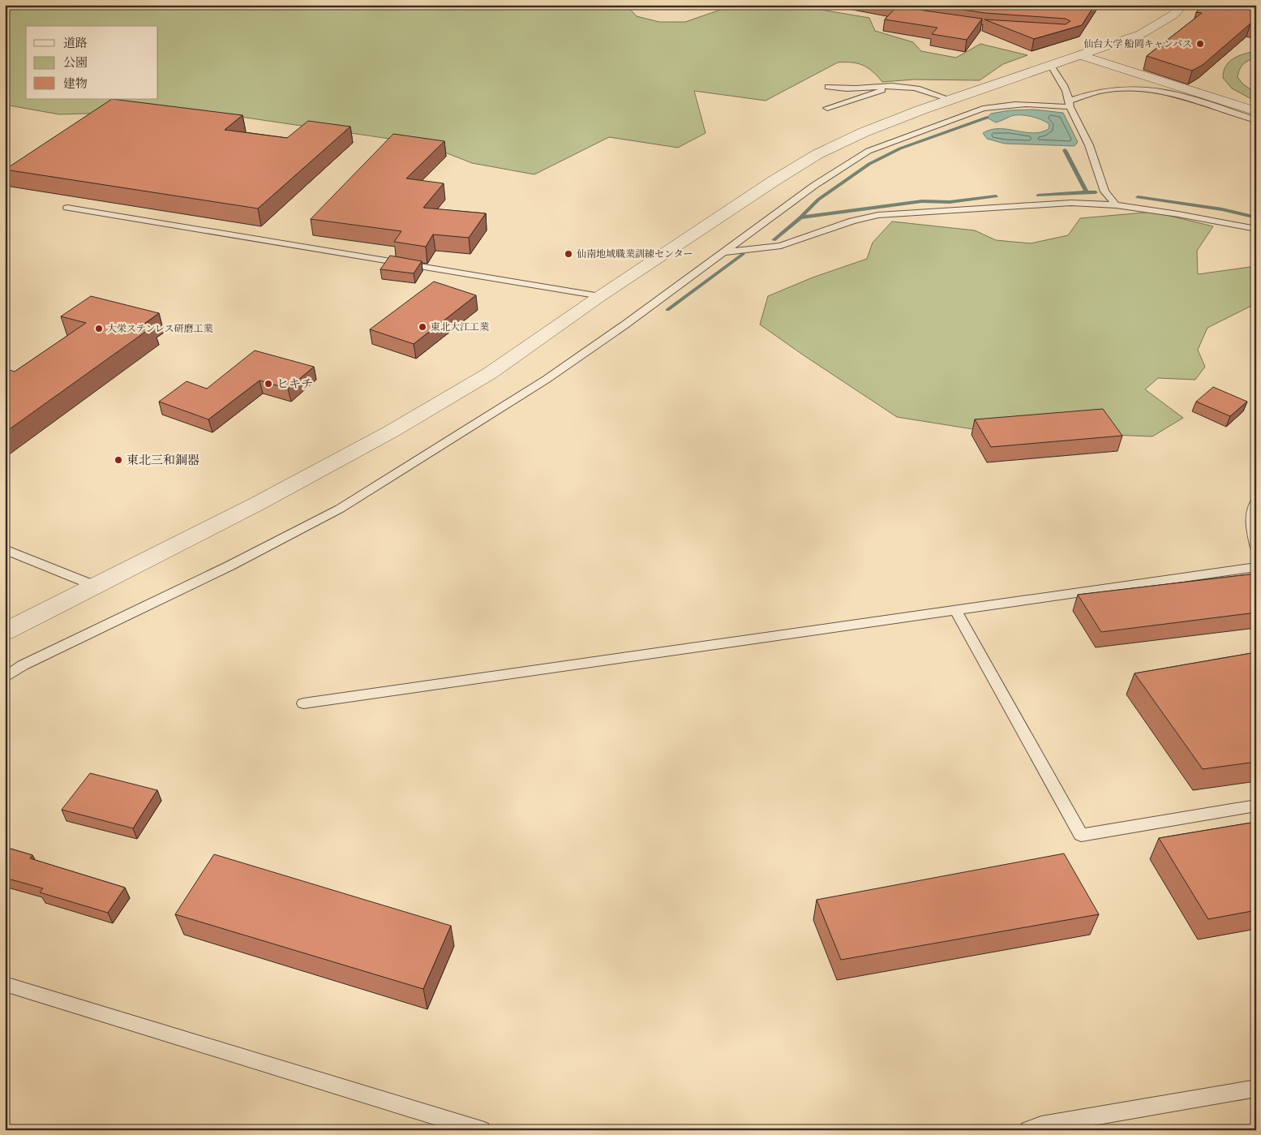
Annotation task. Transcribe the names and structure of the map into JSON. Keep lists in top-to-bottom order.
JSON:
{
  "places": [
    "仙台大学 船岡キャンパス",
    "仙南地域職業訓練センター",
    "東北大江工業",
    "大栄ステンレス研磨工業",
    "ヒキチ",
    "東北三和鋼器"
  ],
  "legend": ["道路", "公園", "建物"]
}
